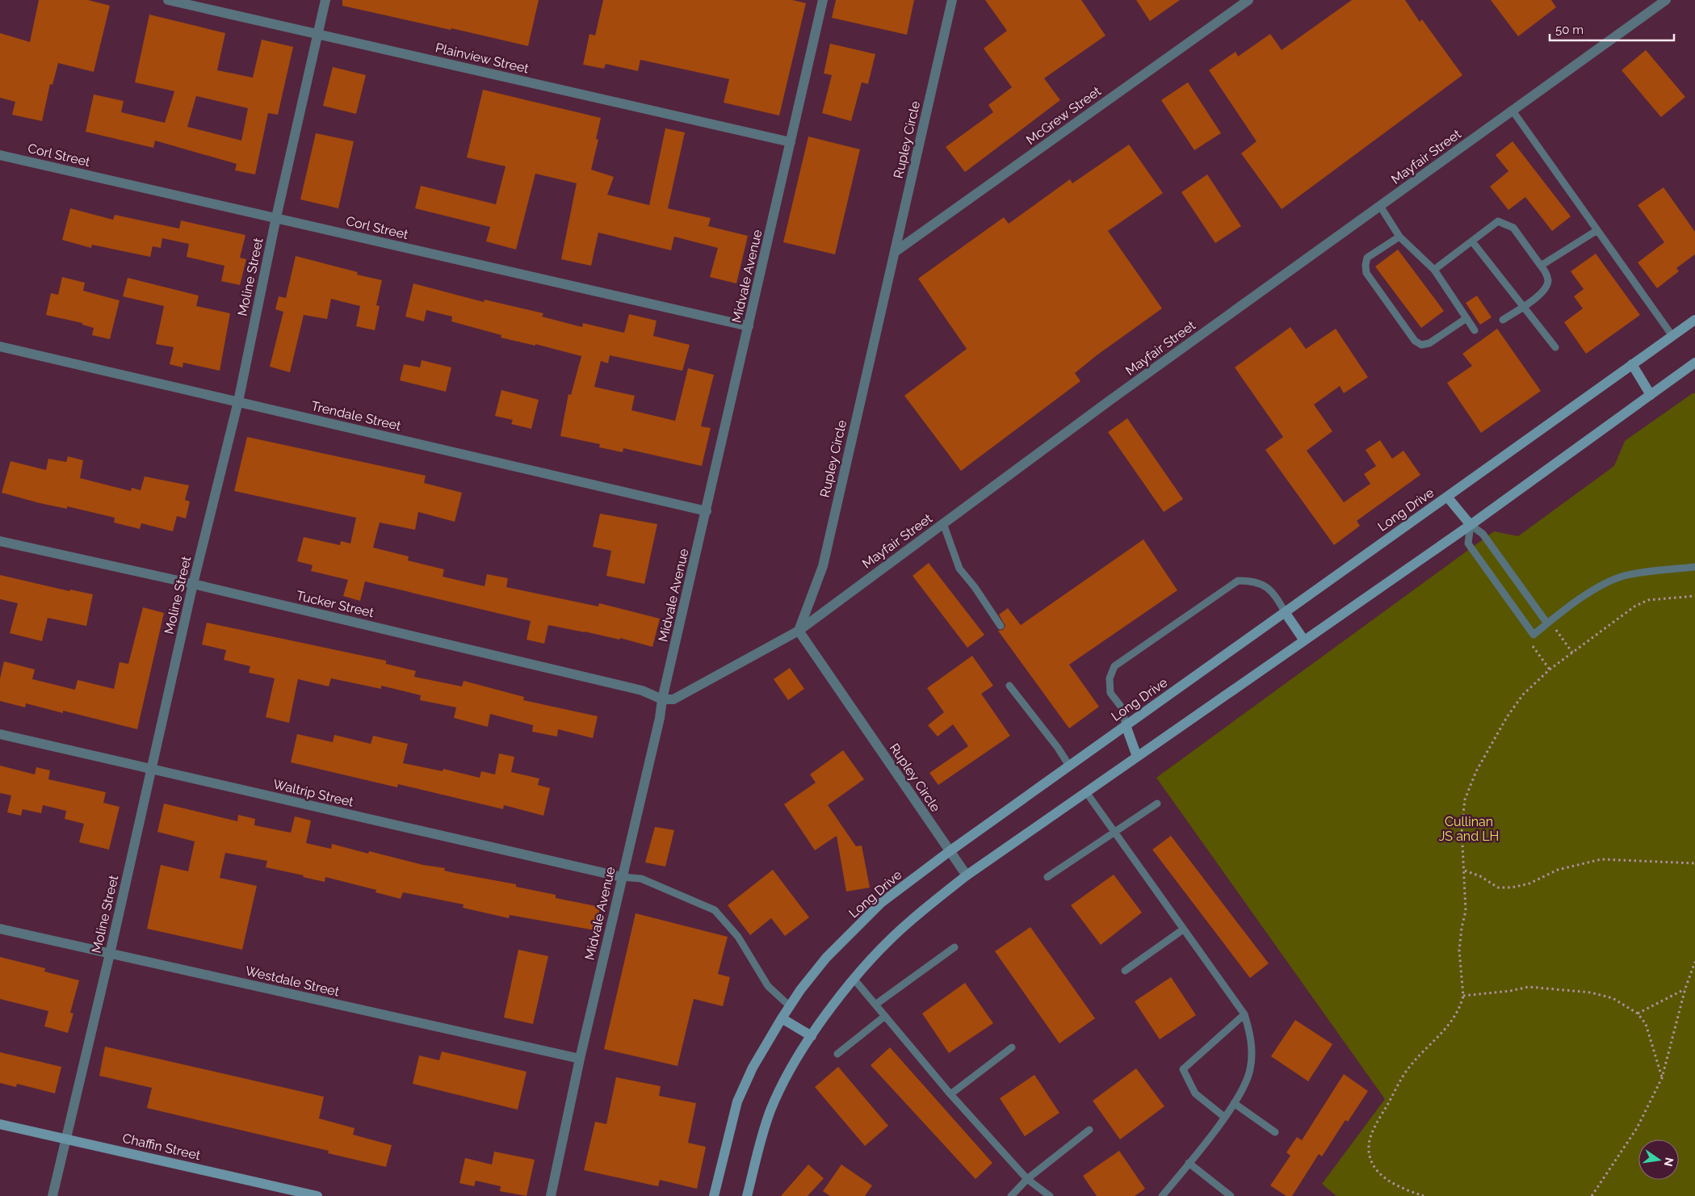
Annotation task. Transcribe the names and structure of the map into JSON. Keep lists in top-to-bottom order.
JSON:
{
  "streets": {
    "main road": ["Long Drive", "Chaffin Street"],
    "street": [
      "Plainview Street",
      "McGrew Street",
      "Rupley Circle",
      "Corl Street",
      "Mayfair Street",
      "Midvale Avenue",
      "Moline Street",
      "Trendale Street",
      "Tucker Street",
      "Waltrip Street",
      "Westdale Street"
    ]
  },
  "crossings": [
    ["Plainview Street", "Midvale Avenue"],
    ["Plainview Street", "Moline Street"],
    ["McGrew Street", "Rupley Circle"],
    ["Rupley Circle", "Mayfair Street"],
    ["Rupley Circle", "Long Drive"],
    ["Corl Street", "Midvale Avenue"],
    ["Corl Street", "Moline Street"],
    ["Mayfair Street", "Midvale Avenue"],
    ["Mayfair Street", "Tucker Street"],
    ["Midvale Avenue", "Trendale Street"],
    ["Midvale Avenue", "Tucker Street"],
    ["Midvale Avenue", "Waltrip Street"],
    ["Midvale Avenue", "Westdale Street"],
    ["Moline Street", "Trendale Street"],
    ["Moline Street", "Tucker Street"],
    ["Moline Street", "Waltrip Street"],
    ["Moline Street", "Westdale Street"],
    ["Moline Street", "Chaffin Street"]
  ],
  "parks": ["Cullinan JS and LH"],
  "scale_bar": "50 m",
  "north": "right"
}
